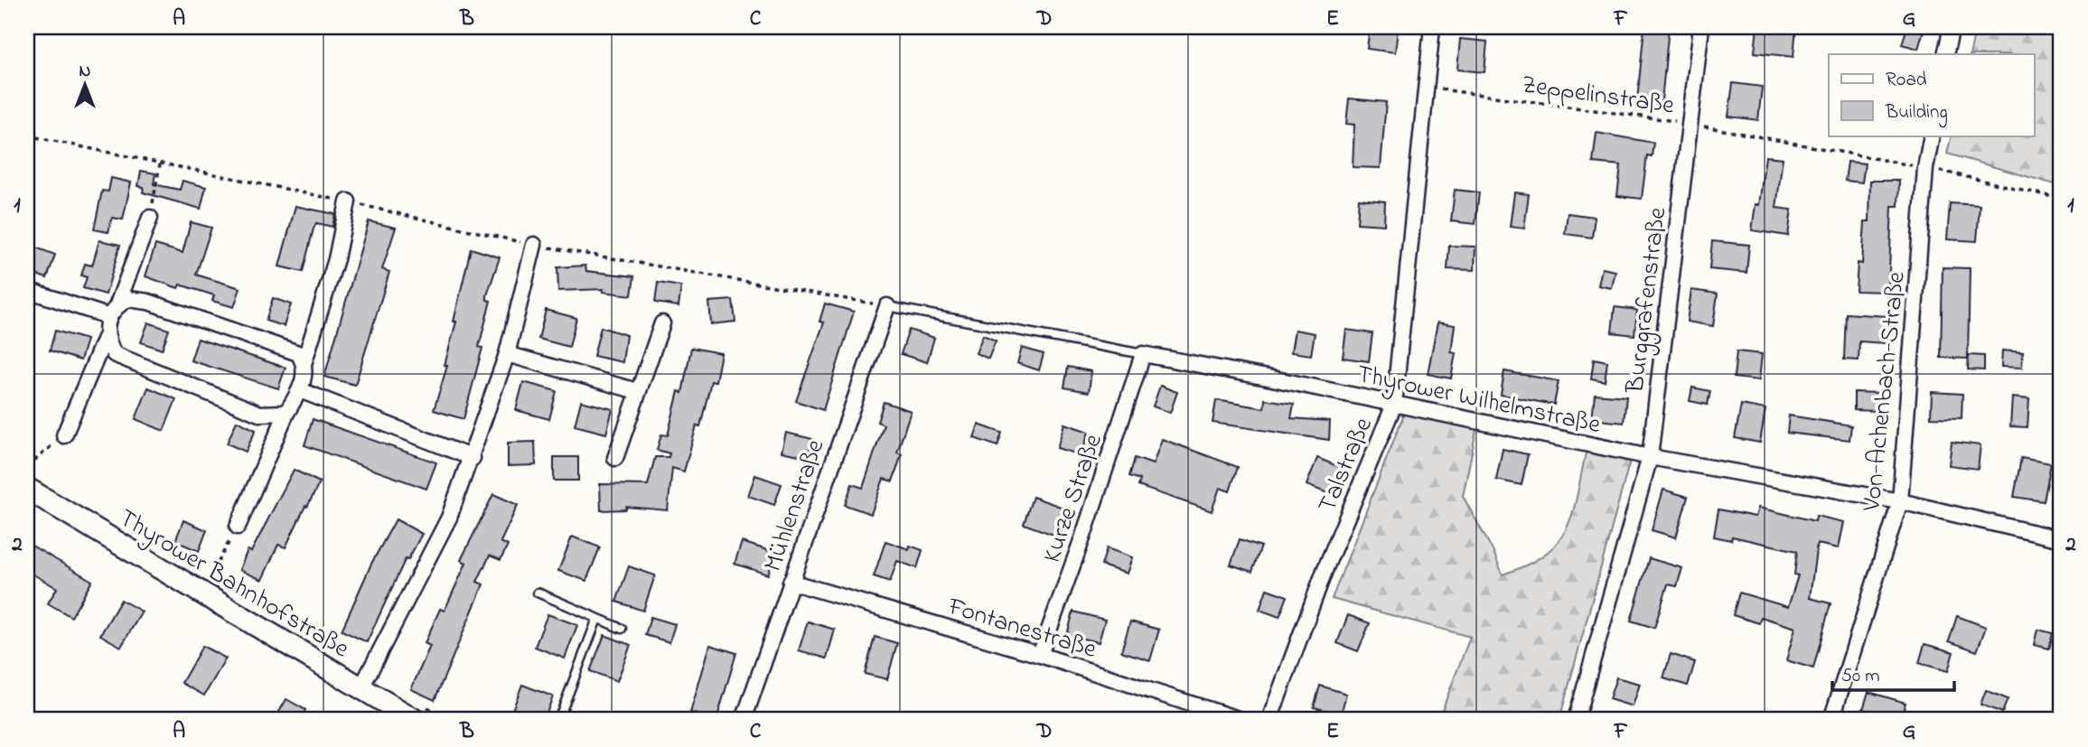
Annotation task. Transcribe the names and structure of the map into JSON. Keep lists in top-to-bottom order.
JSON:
{
  "streets": {
    "main road": ["Thyrower Bahnhofstraße"],
    "street": [
      "Burggrafenstraße",
      "Von-Achenbach-Straße",
      "Thyrower Wilhelmstraße",
      "Talstraße",
      "Kurze Straße",
      "Mühlenstraße",
      "Fontanestraße"
    ],
    "path": ["Zeppelinstraße"]
  },
  "crossings": [
    ["Zeppelinstraße", "Burggrafenstraße"],
    ["Zeppelinstraße", "Von-Achenbach-Straße"],
    ["Zeppelinstraße", "Talstraße"],
    ["Burggrafenstraße", "Thyrower Wilhelmstraße"],
    ["Von-Achenbach-Straße", "Thyrower Wilhelmstraße"],
    ["Thyrower Wilhelmstraße", "Talstraße"],
    ["Thyrower Wilhelmstraße", "Kurze Straße"],
    ["Thyrower Wilhelmstraße", "Mühlenstraße"],
    ["Kurze Straße", "Fontanestraße"],
    ["Mühlenstraße", "Fontanestraße"]
  ],
  "legend": ["Road", "Building"],
  "scale_bar": "50 m",
  "north": "top",
  "grid": {
    "columns": [
      "A",
      "B",
      "C",
      "D",
      "E",
      "F",
      "G"
    ],
    "rows": ["1", "2"]
  }
}
